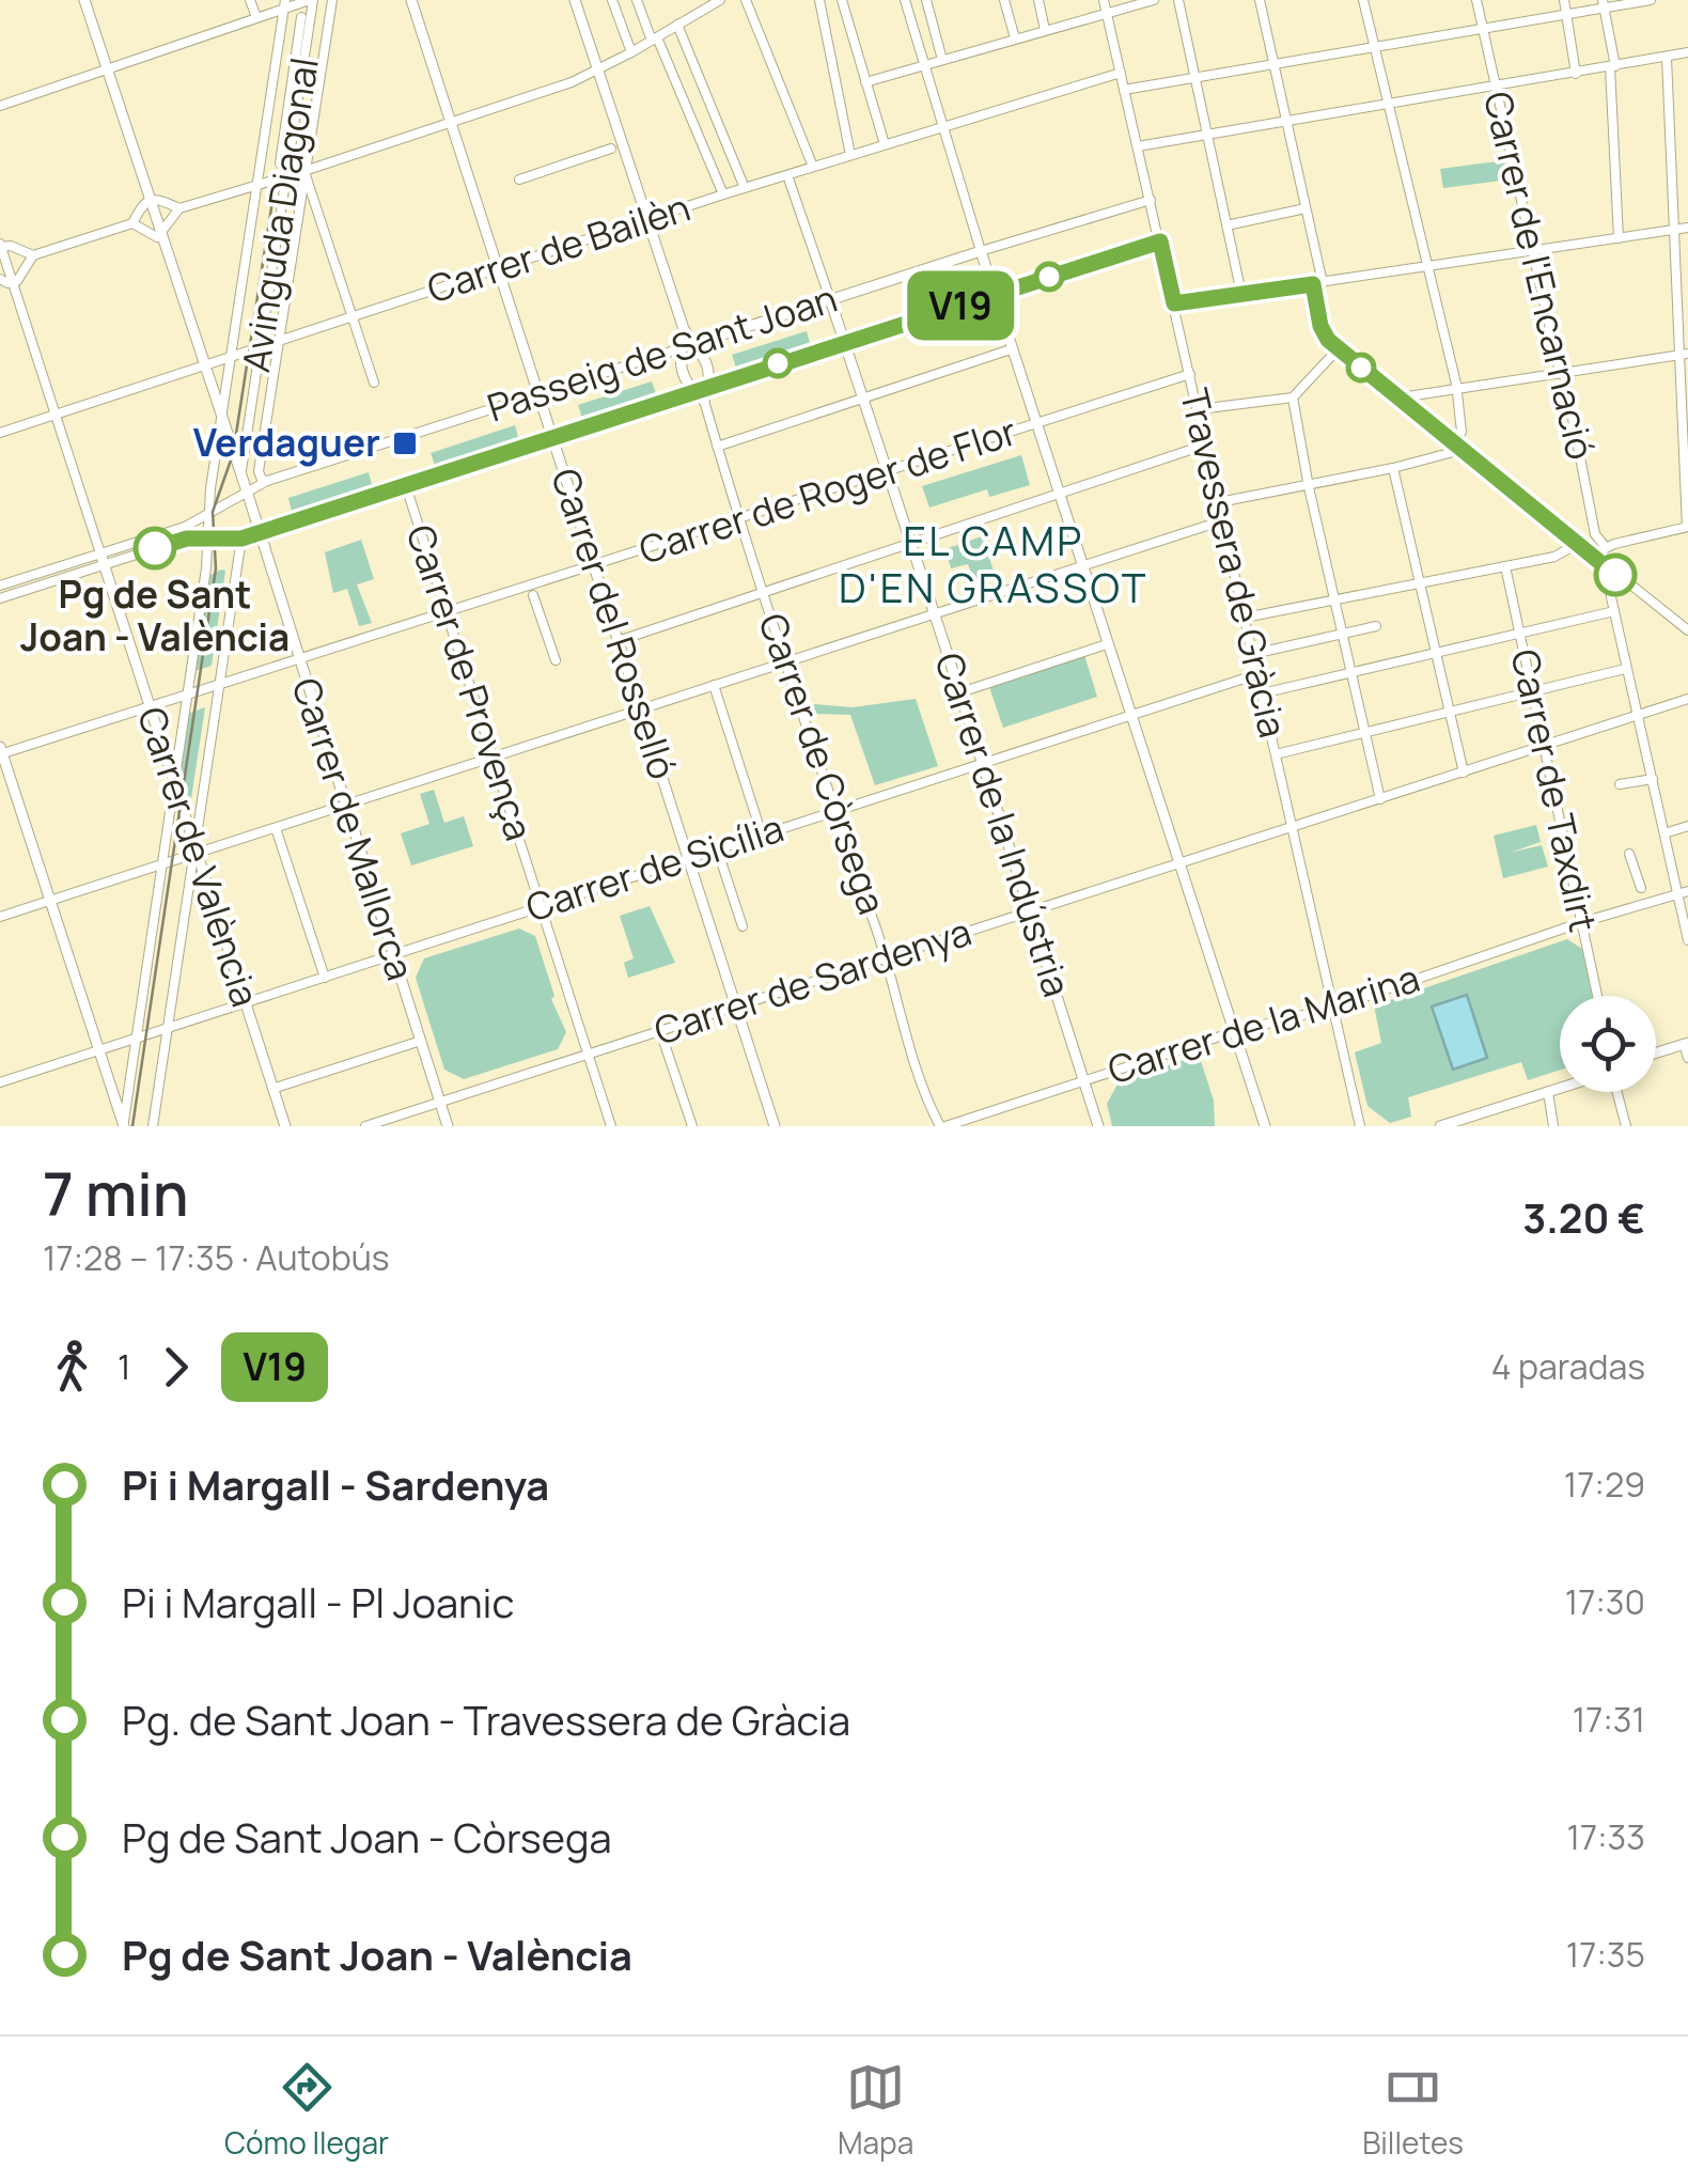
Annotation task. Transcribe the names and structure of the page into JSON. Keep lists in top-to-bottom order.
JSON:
{
  "streets": {
    "main road": [
      "Avinguda Diagonal",
      "Passeig de Sant Joan",
      "Carrer del Rosselló",
      "Carrer de la Indústria",
      "Carrer de Mallorca",
      "Carrer de València"
    ],
    "street": [
      "Carrer de Bailèn",
      "Carrer de l'Encarnació",
      "Carrer de Roger de Flor",
      "Travessera de Gràcia",
      "Carrer de Provença",
      "Carrer de Còrsega",
      "Carrer de Taxdirt",
      "Carrer de Sicília",
      "Carrer de Sardenya",
      "Carrer de la Marina"
    ]
  },
  "crossings": [
    ["Avinguda Diagonal", "Carrer de Bailèn"],
    ["Avinguda Diagonal", "Passeig de Sant Joan"],
    ["Avinguda Diagonal", "Carrer de Mallorca"],
    ["Carrer de Bailèn", "Travessera de Gràcia"],
    ["Carrer de Bailèn", "Carrer del Rosselló"],
    ["Carrer de Bailèn", "Carrer de València"],
    ["Passeig de Sant Joan", "Travessera de Gràcia"],
    ["Passeig de Sant Joan", "Carrer del Rosselló"],
    ["Passeig de Sant Joan", "Carrer de Provença"],
    ["Passeig de Sant Joan", "Carrer de la Indústria"],
    ["Passeig de Sant Joan", "Carrer de Mallorca"],
    ["Carrer de Roger de Flor", "Travessera de Gràcia"],
    ["Carrer de Roger de Flor", "Carrer del Rosselló"],
    ["Carrer de Roger de Flor", "Carrer de Provença"],
    ["Carrer de Roger de Flor", "Carrer de Còrsega"],
    ["Carrer de Roger de Flor", "Carrer de la Indústria"],
    ["Carrer de Roger de Flor", "Carrer de Mallorca"],
    ["Travessera de Gràcia", "Carrer de Sicília"],
    ["Travessera de Gràcia", "Carrer de Sardenya"],
    ["Travessera de Gràcia", "Carrer de la Marina"],
    ["Carrer del Rosselló", "Carrer de Sicília"],
    ["Carrer del Rosselló", "Carrer de Sardenya"],
    ["Carrer de Provença", "Carrer de Sicília"],
    ["Carrer de Provença", "Carrer de Sardenya"],
    ["Carrer de Còrsega", "Carrer de Sicília"],
    ["Carrer de Còrsega", "Carrer de Sardenya"],
    ["Carrer de Còrsega", "Carrer de la Marina"],
    ["Carrer de Taxdirt", "Carrer de Sardenya"],
    ["Carrer de Taxdirt", "Carrer de la Marina"],
    ["Carrer de la Indústria", "Carrer de Sicília"],
    ["Carrer de la Indústria", "Carrer de Sardenya"],
    ["Carrer de la Indústria", "Carrer de la Marina"],
    ["Carrer de Mallorca", "Carrer de Sicília"],
    ["Carrer de Mallorca", "Carrer de Sardenya"],
    ["Carrer de València", "Carrer de Sicília"]
  ],
  "districts": ["EL CAMP D'EN GRASSOT"],
  "places": {
    "transit": ["Verdaguer"],
    "other": ["Pg de Sant Joan - València"]
  },
  "lines": ["bus line V19"],
  "page": {
    "on_map": "V19",
    "heading": ["7 min", "17:28 – 17:35 · Autobús", "3.20 €"],
    "legs": ["1", "V19", "4 paradas"],
    "list": [
      {
        "name": "Pi i Margall - Sardenya",
        "value": "17:29"
      },
      {
        "name": "Pi i Margall - Pl Joanic",
        "value": "17:30"
      },
      {
        "name": "Pg. de Sant Joan - Travessera de Gràcia",
        "value": "17:31"
      },
      {
        "name": "Pg de Sant Joan - Còrsega",
        "value": "17:33"
      },
      {
        "name": "Pg de Sant Joan - València",
        "value": "17:35"
      }
    ],
    "tabs": ["Cómo llegar", "Mapa", "Billetes"]
  }
}
